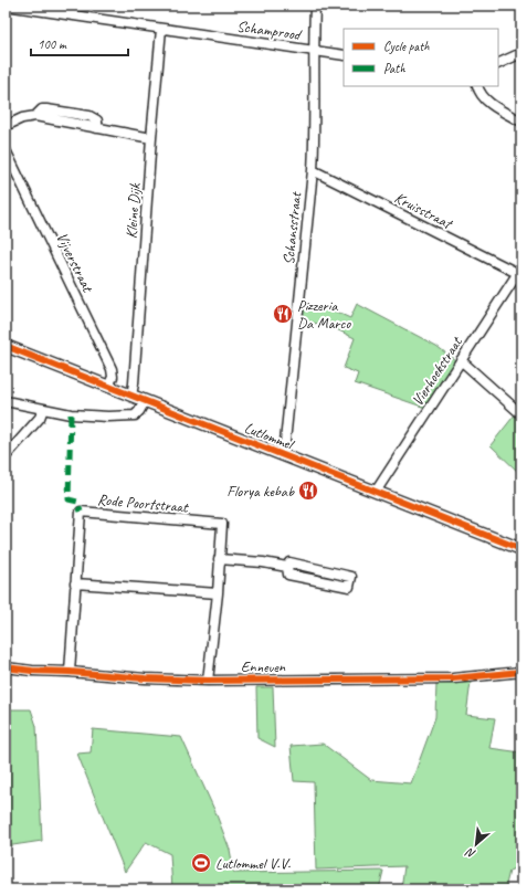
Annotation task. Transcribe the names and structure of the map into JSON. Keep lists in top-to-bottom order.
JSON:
{
  "streets": {
    "main road": ["Lutlommel"],
    "street": [
      "Schamprood",
      "Kruisstraat",
      "Kleine Dijk",
      "Schansstraat",
      "Vijverstraat",
      "Vierhoekstraat",
      "Rode Poortstraat",
      "Enneven"
    ]
  },
  "crossings": [
    ["Schamprood", "Kleine Dijk"],
    ["Schamprood", "Schansstraat"],
    ["Kruisstraat", "Schansstraat"],
    ["Kruisstraat", "Vierhoekstraat"],
    ["Kleine Dijk", "Lutlommel"],
    ["Schansstraat", "Lutlommel"],
    ["Vijverstraat", "Lutlommel"],
    ["Vierhoekstraat", "Lutlommel"],
    ["Rode Poortstraat", "Enneven"]
  ],
  "places": {
    "restaurant": ["Pizzeria Da Marco", "Florya kebab"],
    "sports": ["Lutlommel V.V."]
  },
  "legend": ["Cycle path", "Path"],
  "scale_bar": "100 m",
  "north": "bottom left"
}
